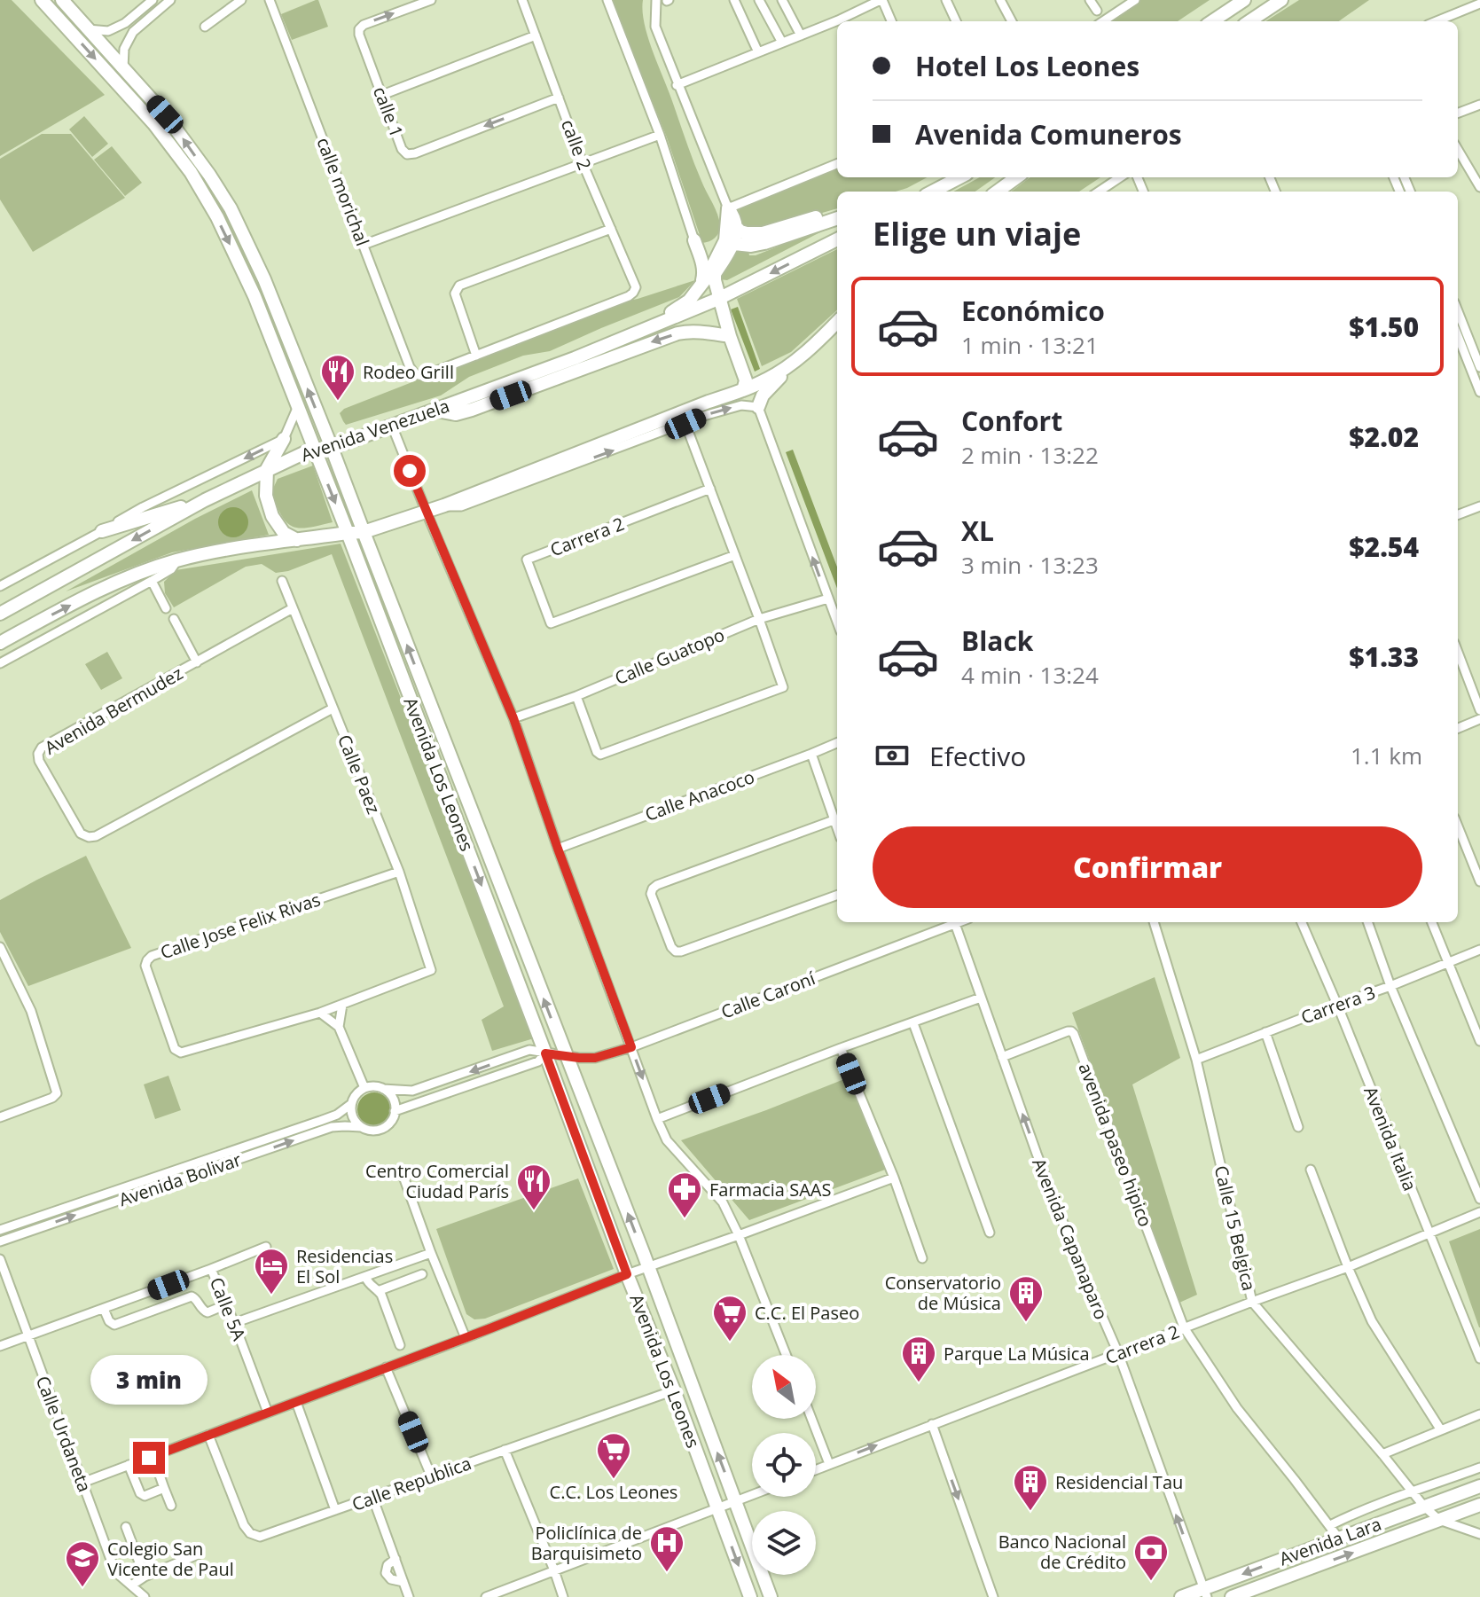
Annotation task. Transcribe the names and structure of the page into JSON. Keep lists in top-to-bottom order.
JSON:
{
  "streets": {
    "street": [
      "calle 1",
      "calle 2",
      "calle morichal",
      "Avenida Venezuela",
      "Carrera 2",
      "Calle Guatopo",
      "Avenida Bermudez",
      "Calle Paez",
      "Avenida Los Leones",
      "Calle Anacoco",
      "Calle Jose Felix Rivas",
      "Calle Caroní",
      "Carrera 3",
      "Avenida Italia",
      "avenida paseo hipico",
      "Avenida Bolivar",
      "Calle 15 Belgica",
      "Avenida Capanaparo",
      "Calle 5A",
      "Calle Urdaneta",
      "Calle Republica",
      "Avenida Lara"
    ]
  },
  "crossings": [
    ["calle 1", "calle 2"],
    ["calle 2", "calle morichal"],
    ["Avenida Venezuela", "Avenida Los Leones"],
    ["Carrera 2", "Avenida Italia"],
    ["Carrera 2", "avenida paseo hipico"],
    ["Carrera 2", "Calle 15 Belgica"],
    ["Carrera 2", "Avenida Capanaparo"],
    ["Avenida Bermudez", "Calle Paez"],
    ["Calle Paez", "Calle Jose Felix Rivas"],
    ["Avenida Los Leones", "Calle Caroní"],
    ["Avenida Los Leones", "Avenida Bolivar"],
    ["Avenida Los Leones", "Calle Republica"],
    ["Calle Caroní", "Avenida Bolivar"],
    ["Carrera 3", "Avenida Italia"],
    ["Carrera 3", "Calle 15 Belgica"],
    ["avenida paseo hipico", "Avenida Capanaparo"],
    ["Calle 15 Belgica", "Avenida Lara"],
    ["Avenida Capanaparo", "Avenida Lara"],
    ["Calle 5A", "Calle Urdaneta"]
  ],
  "one_way": ["Avenida Capanaparo"],
  "places": {
    "restaurant": ["Rodeo Grill", "Centro Comercial Ciudad París"],
    "pharmacy": ["Farmacia SAAS"],
    "hotel": ["Residencias El Sol"],
    "building": ["Conservatorio de Música", "Parque La Música", "Residencial Tau"],
    "supermarket": ["C.C. El Paseo", "C.C. Los Leones"],
    "hospital": ["Policlínica de Barquisimeto"],
    "bank": ["Banco Nacional de Crédito"],
    "school or university": ["Colegio San Vicente de Paul"]
  },
  "north": "top left",
  "page": {
    "banner": ["Hotel Los Leones", "Avenida Comuneros"],
    "heading": "Elige un viaje",
    "list": [
      {
        "name": "Económico",
        "note": "1 min · 13:21",
        "value": "$1.50"
      },
      {
        "name": "Confort",
        "note": "2 min · 13:22",
        "value": "$2.02"
      },
      {
        "name": "XL",
        "note": "3 min · 13:23",
        "value": "$2.54"
      },
      {
        "name": "Black",
        "note": "4 min · 13:24",
        "value": "$1.33"
      }
    ],
    "pay": ["Efectivo", "1.1 km"],
    "buttons": "Confirmar",
    "bubble": "3 min"
  }
}
